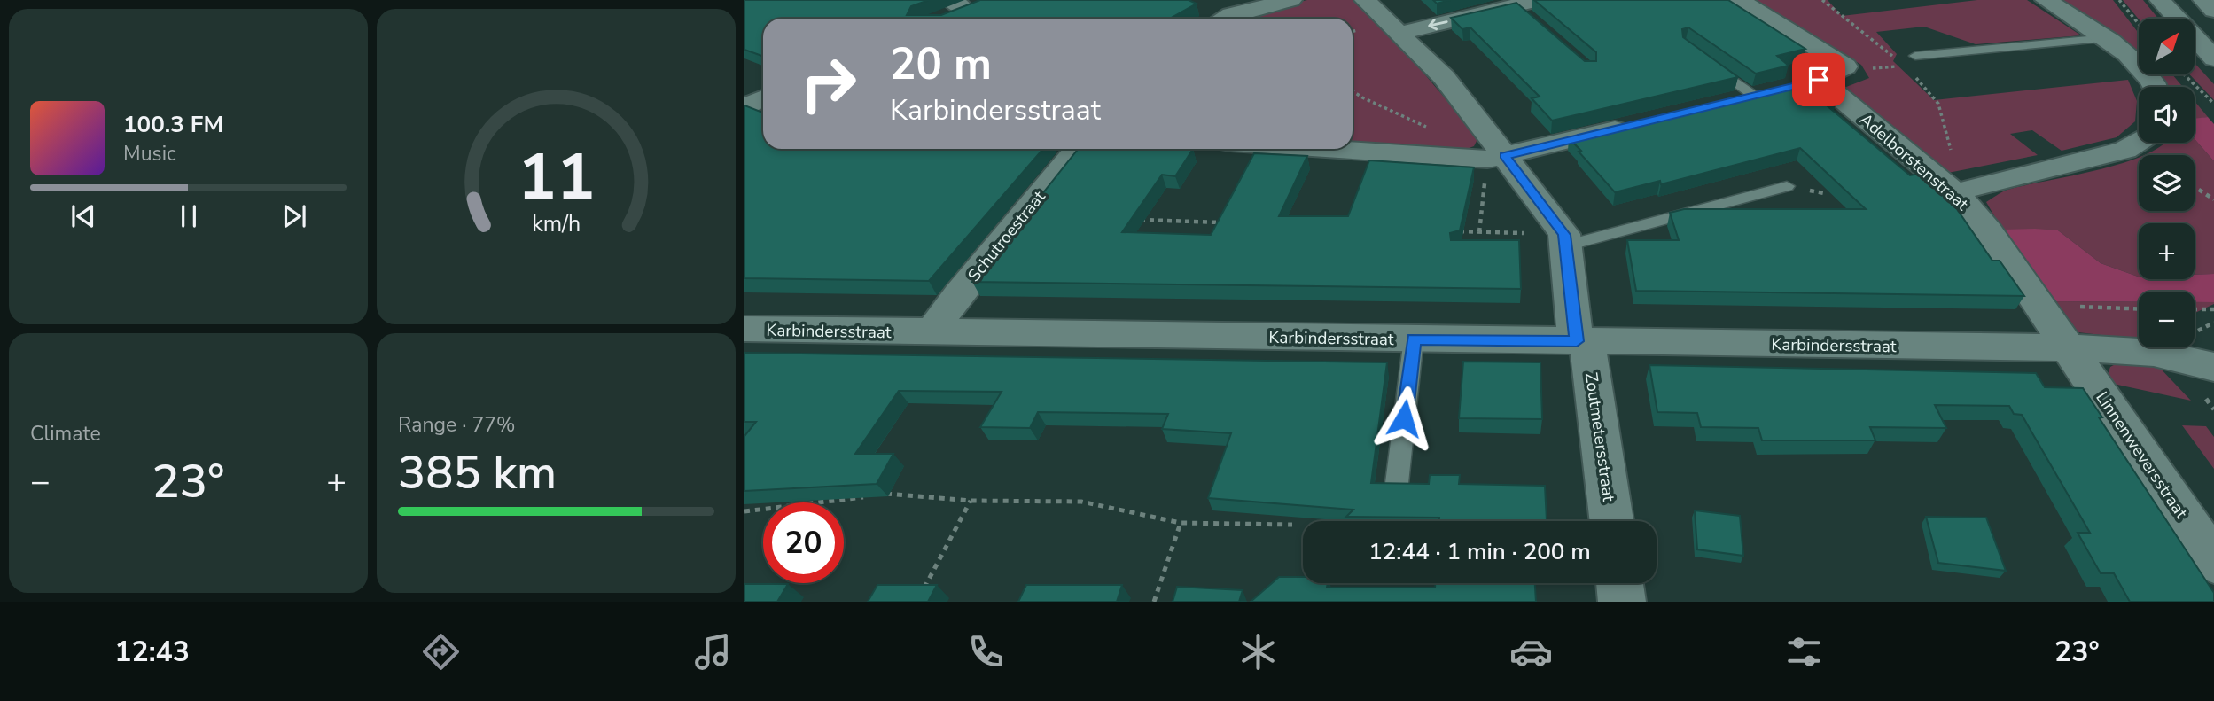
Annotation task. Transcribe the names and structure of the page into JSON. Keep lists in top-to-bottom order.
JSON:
{
  "streets": {
    "street": [
      "Adelborstenstraat",
      "Schutroestraat",
      "Karbindersstraat",
      "Zoutmetersstraat",
      "Linnenweversstraat"
    ]
  },
  "crossings": [
    ["Adelborstenstraat", "Karbindersstraat"],
    ["Adelborstenstraat", "Linnenweversstraat"],
    ["Schutroestraat", "Karbindersstraat"],
    ["Karbindersstraat", "Zoutmetersstraat"],
    ["Karbindersstraat", "Linnenweversstraat"]
  ],
  "north": "top right",
  "page": {
    "map_buttons": ["+", "−"],
    "turn": ["20 m", "Karbindersstraat"],
    "song": ["100.3 FM", "Music"],
    "tile": [
      "Climate",
      ["Range · 77%", "385 km"]
    ],
    "heat": ["−", "23°", "+"],
    "limit": "20",
    "trip": "12:44 · 1 min · 200 m",
    "tabs": ["12:43", "23°"],
    "gauge": ["11", "km/h"]
  }
}
